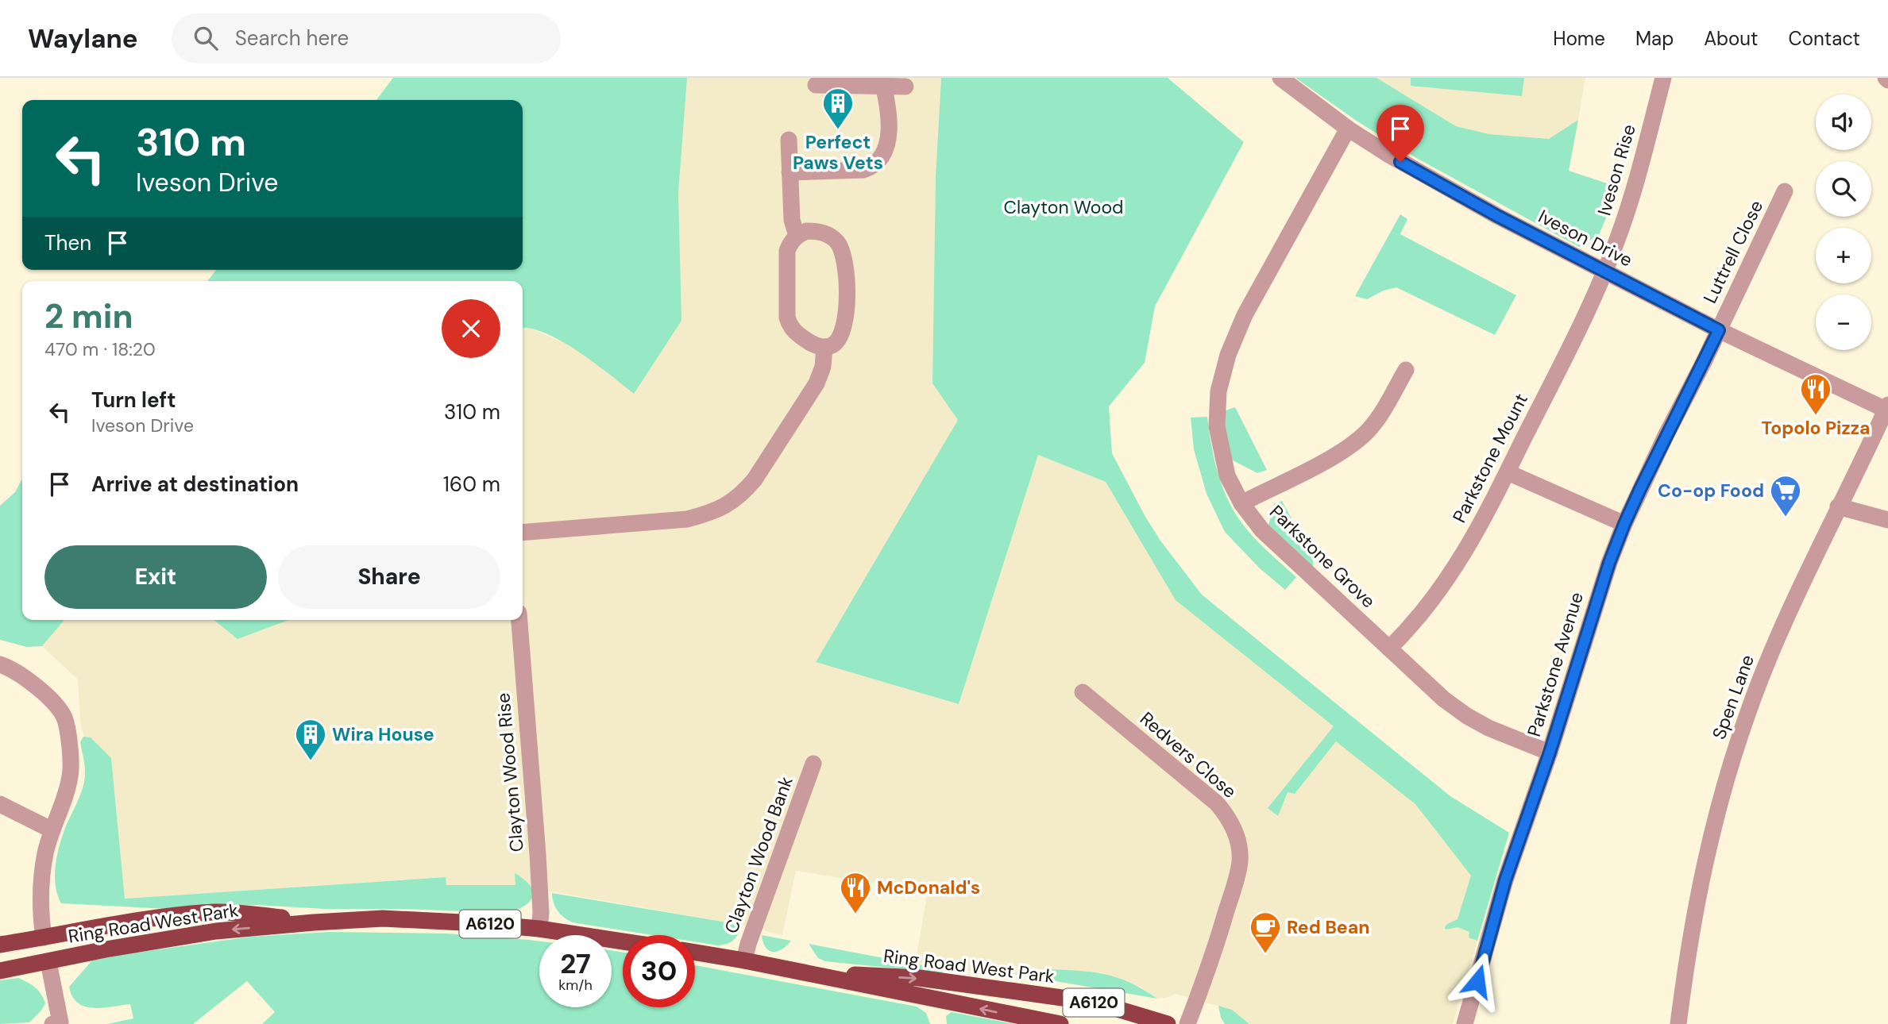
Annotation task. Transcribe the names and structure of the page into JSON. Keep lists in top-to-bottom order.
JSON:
{
  "streets": {
    "highway": ["Ring Road West Park", "A6120"],
    "street": [
      "Iveson Rise",
      "Iveson Drive",
      "Luttrell Close",
      "Parkstone Mount",
      "Parkstone Grove",
      "Parkstone Avenue",
      "Spen Lane",
      "Redvers Close",
      "Clayton Wood Rise",
      "Clayton Wood Bank"
    ]
  },
  "crossings": [
    ["Iveson Rise", "Iveson Drive"],
    ["Iveson Rise", "Parkstone Mount"],
    ["Iveson Drive", "Luttrell Close"],
    ["Iveson Drive", "Parkstone Mount"],
    ["Iveson Drive", "Parkstone Grove"],
    ["Iveson Drive", "Parkstone Avenue"],
    ["Iveson Drive", "Spen Lane"],
    ["Luttrell Close", "Parkstone Avenue"],
    ["Parkstone Mount", "Parkstone Grove"],
    ["Parkstone Grove", "Parkstone Avenue"],
    ["Clayton Wood Rise", "Ring Road West Park"],
    ["Clayton Wood Bank", "Ring Road West Park"],
    ["Ring Road West Park", "A6120"]
  ],
  "parks": ["Clayton Wood"],
  "places": {
    "building": ["Perfect Paws Vets", "Wira House"],
    "restaurant": ["Topolo Pizza", "McDonald's"],
    "supermarket": ["Co-op Food"],
    "cafe": ["Red Bean"]
  },
  "page": {
    "header": "Waylane",
    "search": "Search here",
    "nav": [
      "Home",
      "Map",
      "About",
      "Contact"
    ],
    "map_buttons": ["+", "−"],
    "turn": ["310 m", "Iveson Drive"],
    "then": "Then",
    "heading": ["2 min", "470 m · 18:20"],
    "list": [
      {
        "name": "Turn left",
        "note": "Iveson Drive",
        "value": "310 m"
      },
      {
        "name": "Arrive at destination",
        "value": "160 m"
      }
    ],
    "buttons": ["Exit", "Share"],
    "speed": "27 km/h",
    "limit": "30"
  }
}
